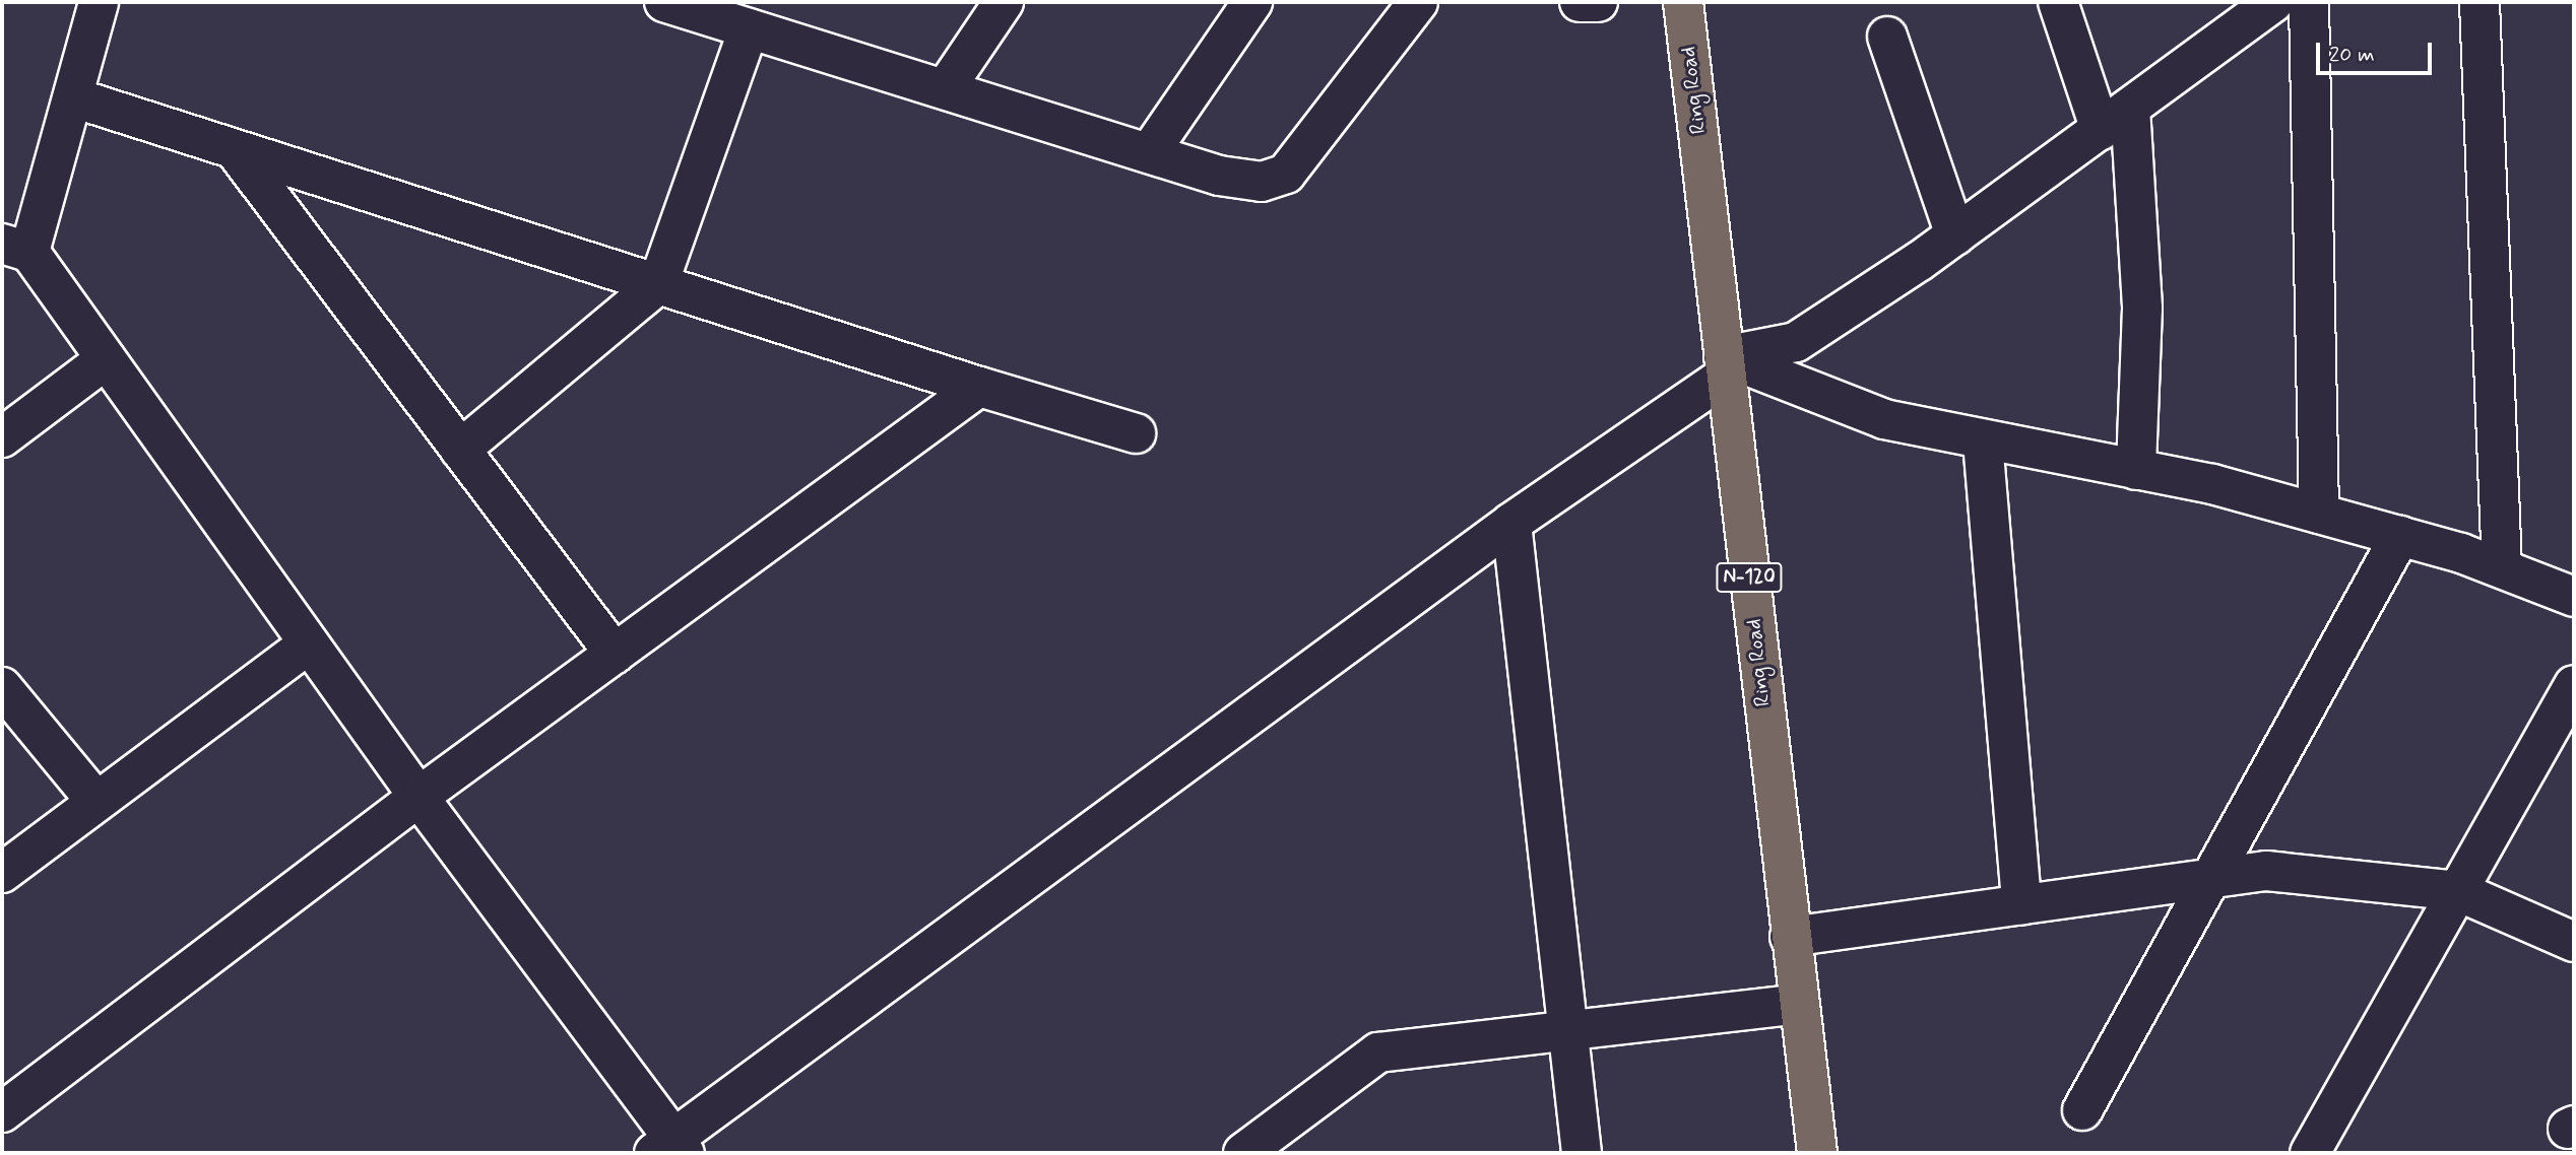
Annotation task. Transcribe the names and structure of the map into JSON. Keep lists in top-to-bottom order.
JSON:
{
  "streets": {
    "highway": ["Ring Road", "N-120"]
  },
  "scale_bar": "20 m"
}
